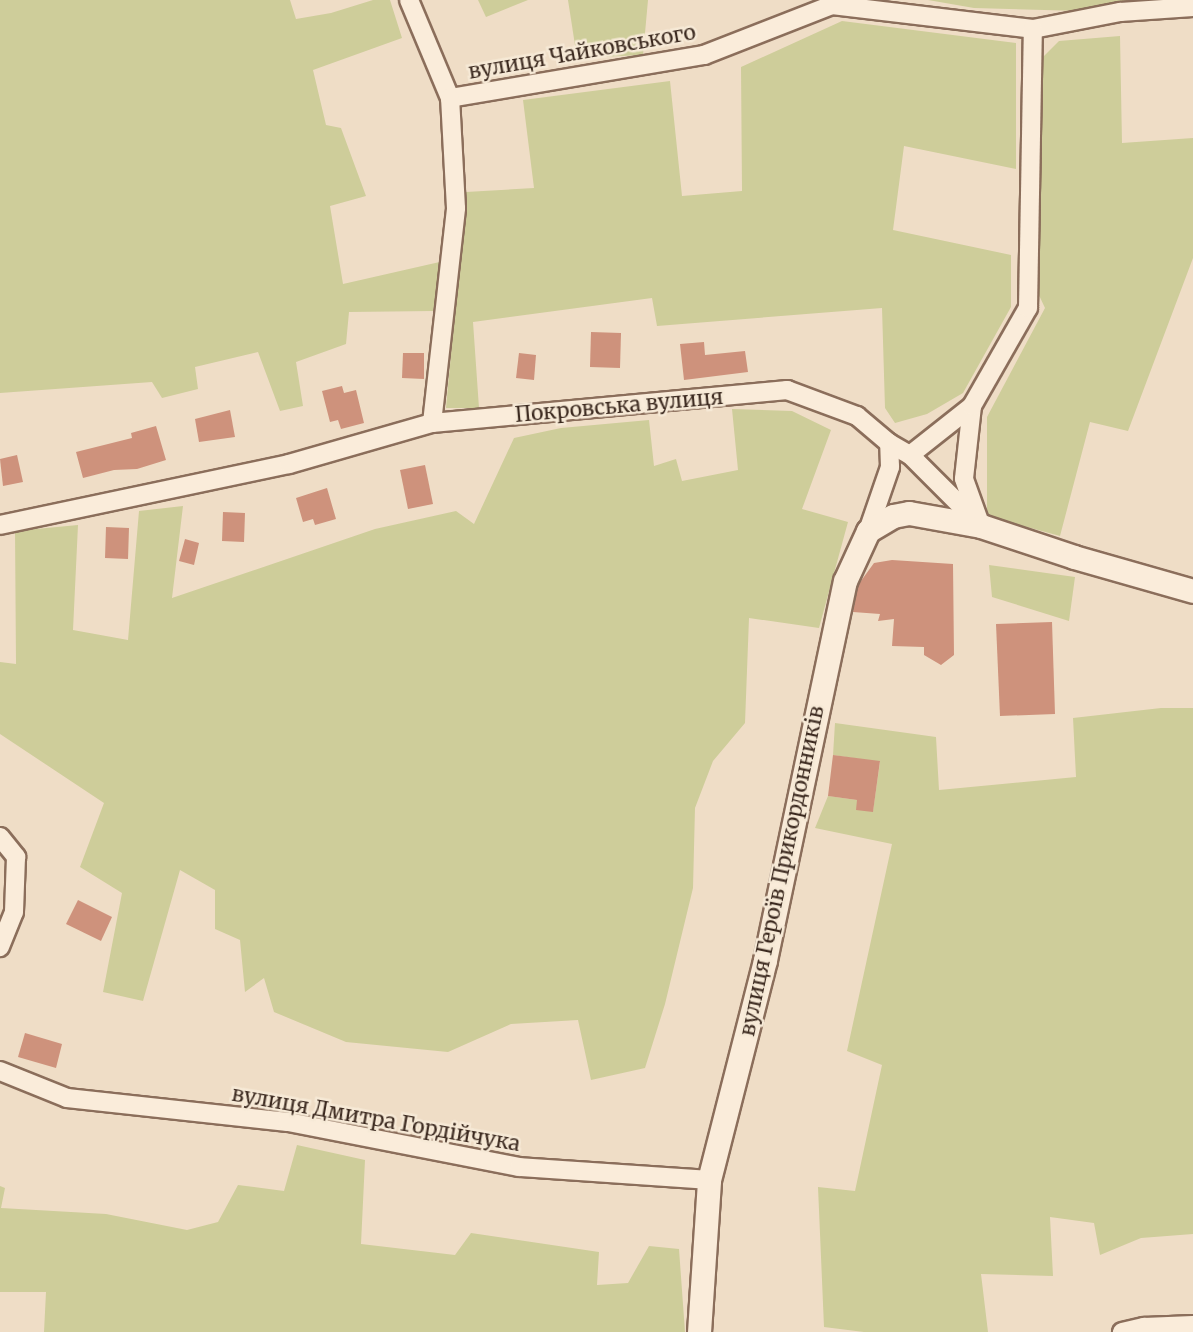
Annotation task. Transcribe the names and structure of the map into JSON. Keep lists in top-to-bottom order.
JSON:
{
  "streets": {
    "street": [
      "вулиця Чайковського",
      "Покровська вулиця",
      "вулиця Героїв Прикордонників",
      "вулиця Дмитра Гордійчука"
    ]
  },
  "crossings": [
    ["вулиця Героїв Прикордонників", "вулиця Дмитра Гордійчука"]
  ]
}
